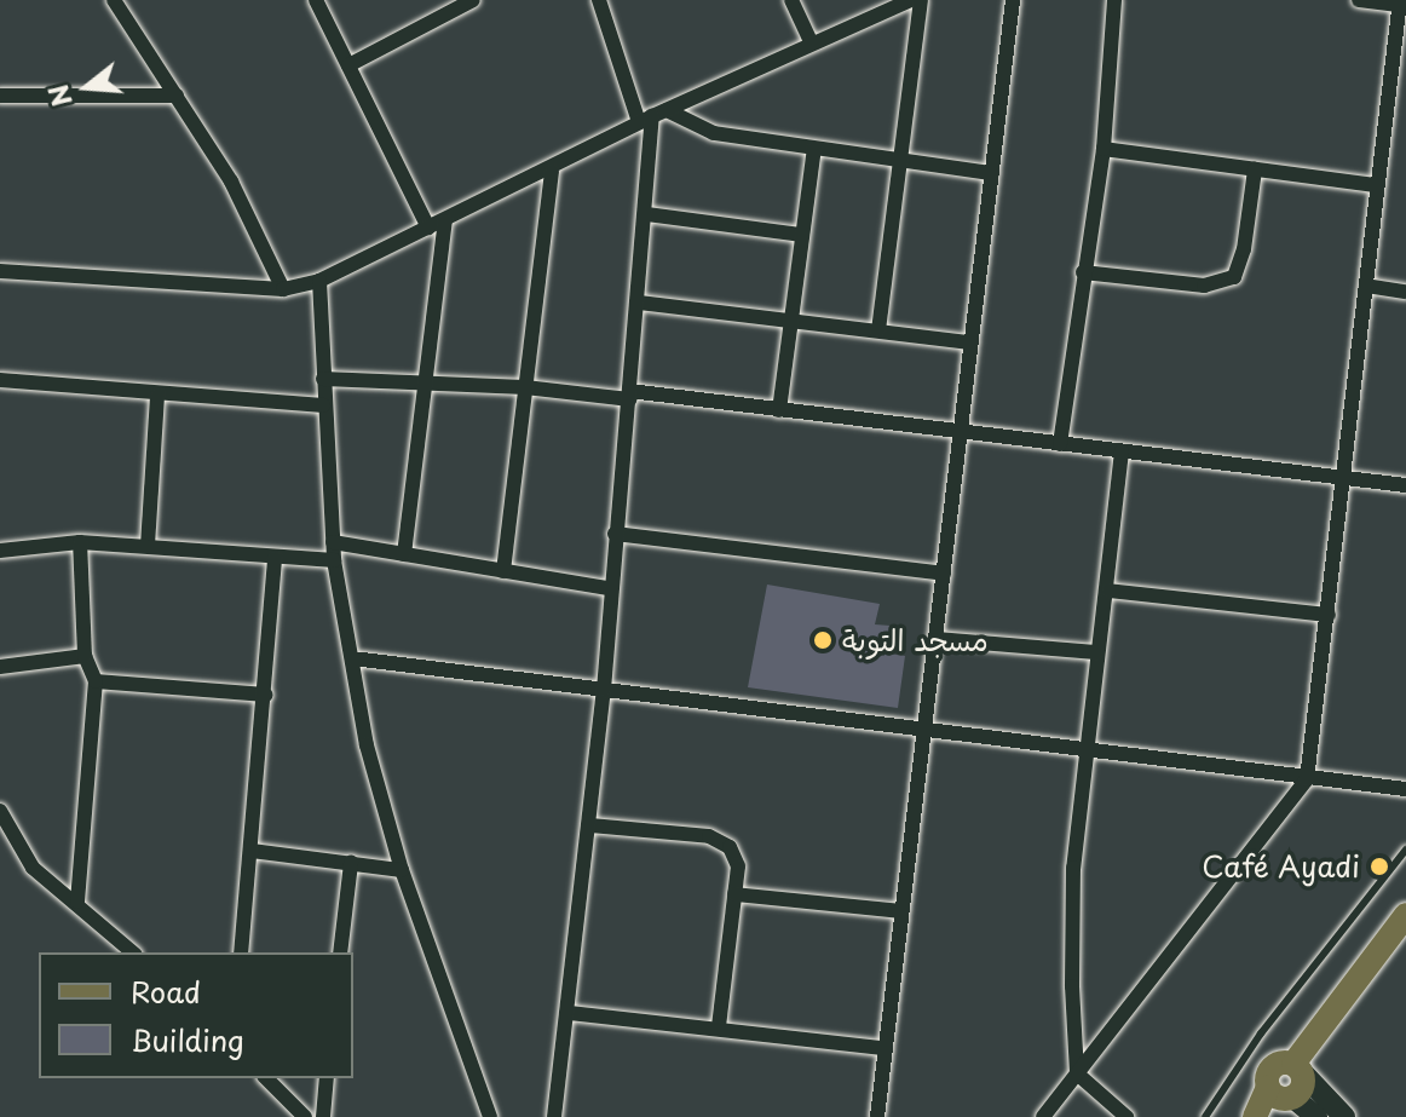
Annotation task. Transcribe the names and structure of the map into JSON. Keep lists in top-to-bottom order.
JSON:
{
  "places": ["مسجد التوبة", "Café Ayadi"],
  "legend": ["Road", "Building"],
  "north": "left"
}
